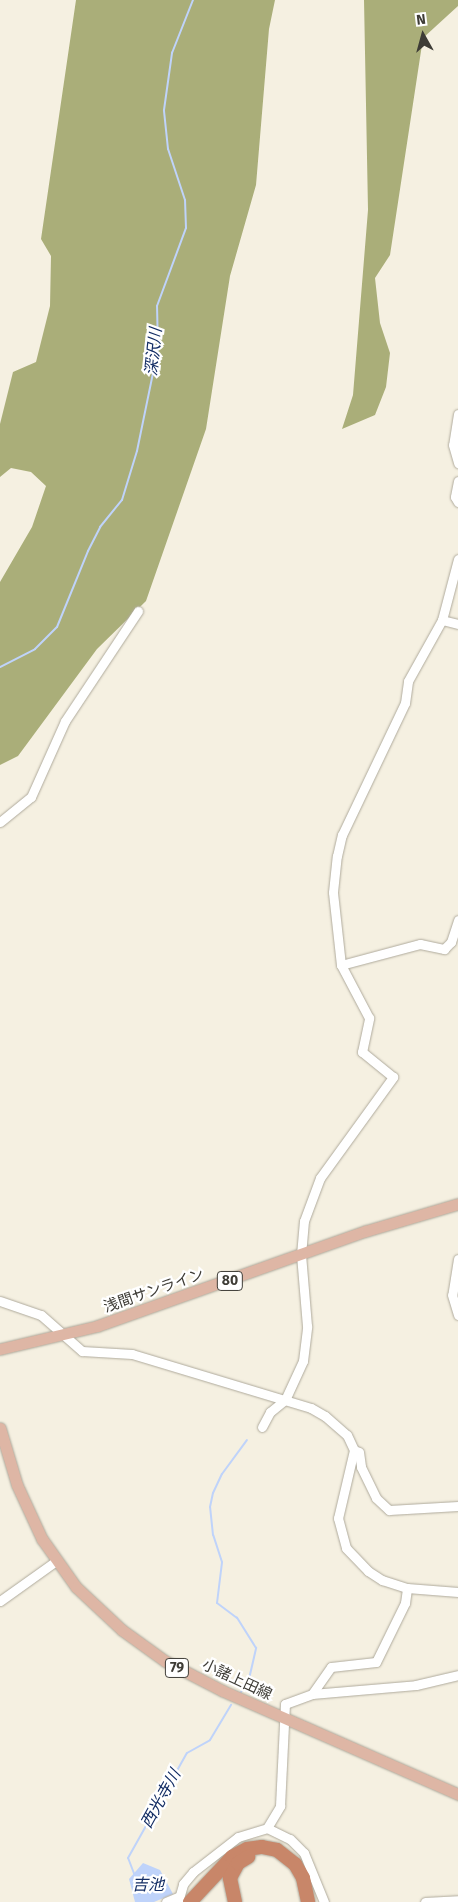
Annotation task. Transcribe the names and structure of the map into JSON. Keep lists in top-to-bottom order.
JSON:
{
  "streets": {
    "main road": [
      "80",
      "浅間サンライン",
      "79",
      "小諸上田線"
    ]
  },
  "water": ["深沢川", "西光寺川", "吉池"],
  "north": "top"
}
